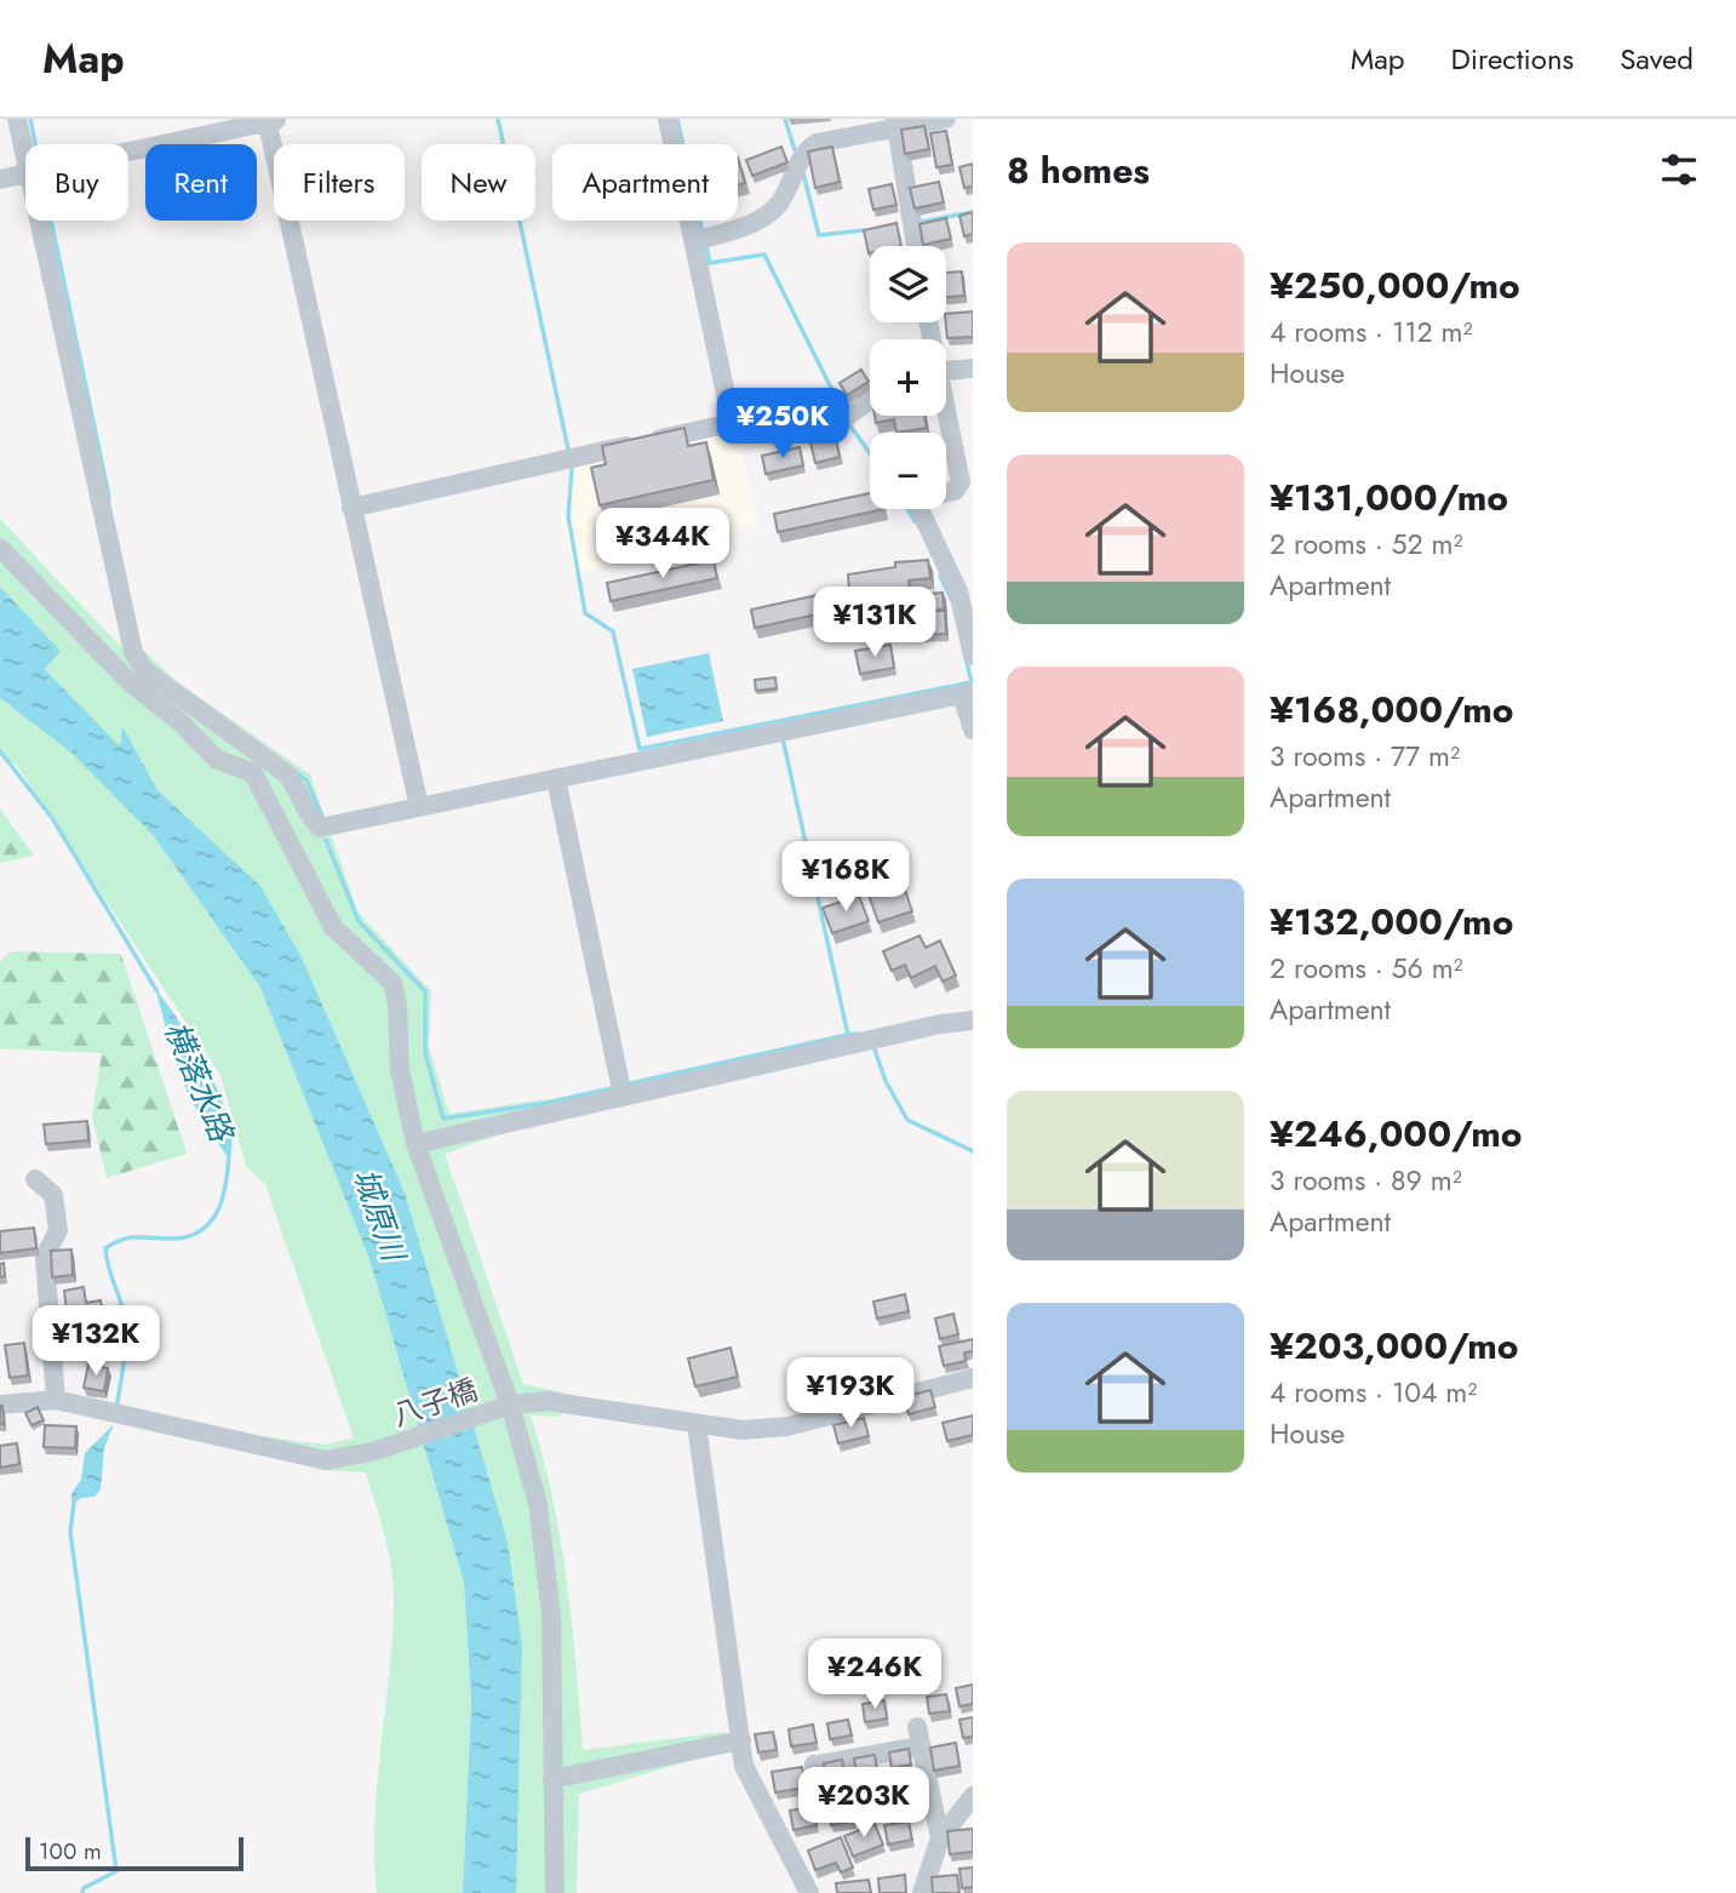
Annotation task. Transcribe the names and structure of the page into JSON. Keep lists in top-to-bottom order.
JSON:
{
  "streets": {
    "street": ["八子橋"]
  },
  "water": ["横落水路", "城原川"],
  "scale_bar": "100 m",
  "page": {
    "header": "Map",
    "nav": ["Map", "Directions", "Saved"],
    "heading": "8 homes",
    "chip": [
      "Buy",
      "Rent",
      "Filters",
      "New",
      "Apartment"
    ],
    "list": [
      {
        "name": "¥250,000/mo",
        "note": "4 rooms · 112 m² · House"
      },
      {
        "name": "¥131,000/mo",
        "note": "2 rooms · 52 m² · Apartment"
      },
      {
        "name": "¥168,000/mo",
        "note": "3 rooms · 77 m² · Apartment"
      },
      {
        "name": "¥132,000/mo",
        "note": "2 rooms · 56 m² · Apartment"
      },
      {
        "name": "¥246,000/mo",
        "note": "3 rooms · 89 m² · Apartment"
      },
      {
        "name": "¥203,000/mo",
        "note": "4 rooms · 104 m² · House"
      }
    ],
    "map_buttons": ["+", "−"],
    "price": [
      "¥250K",
      "¥344K",
      "¥131K",
      "¥168K",
      "¥132K",
      "¥193K",
      "¥246K",
      "¥203K"
    ],
    "scale": "100 m"
  }
}
